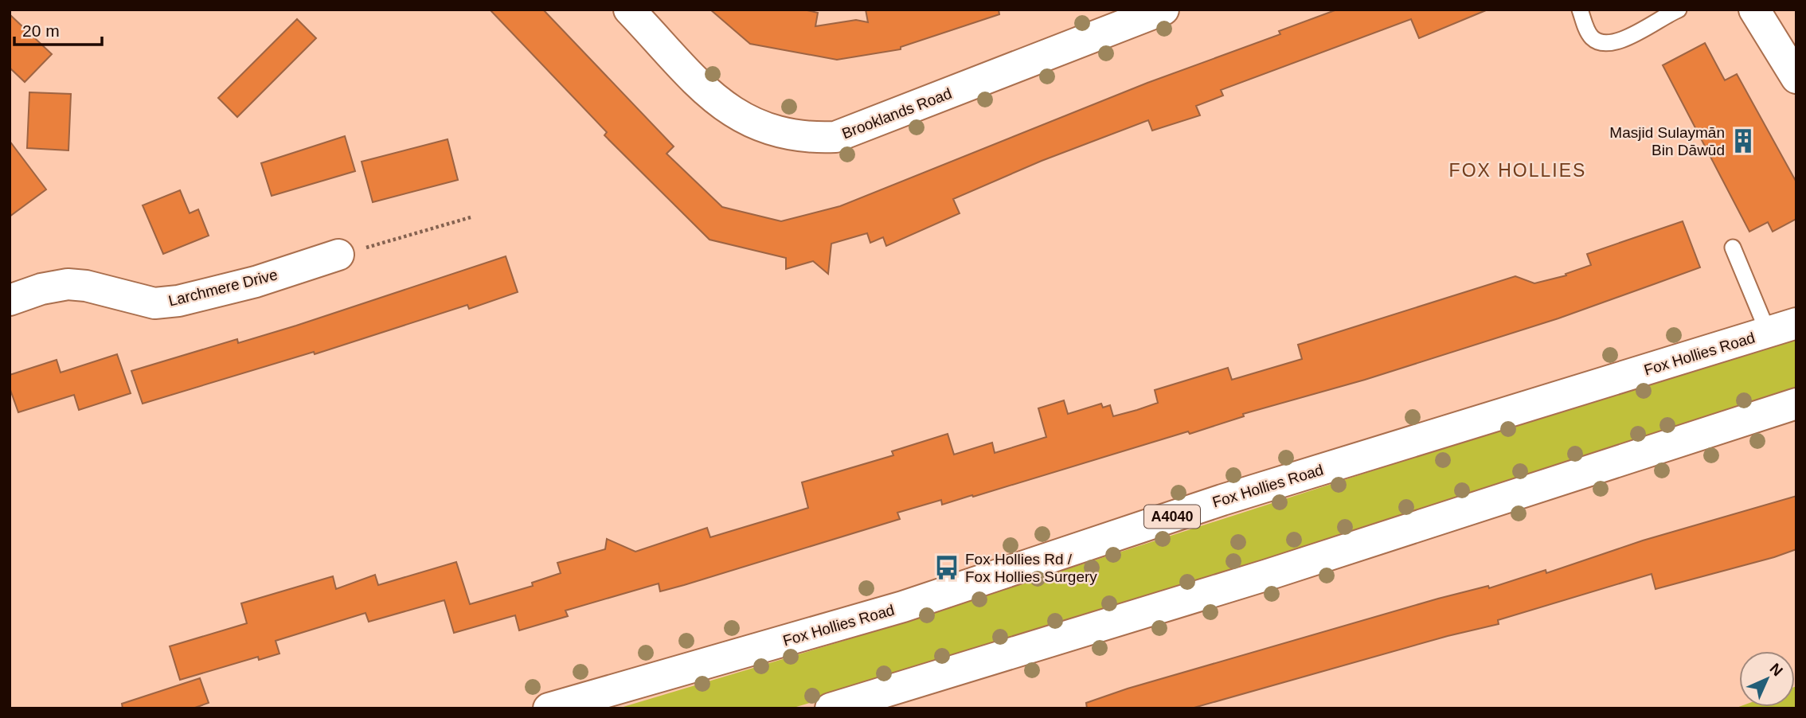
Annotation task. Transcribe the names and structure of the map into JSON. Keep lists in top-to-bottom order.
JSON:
{
  "streets": {
    "main road": [
      "Brooklands Road",
      "Larchmere Drive",
      "Fox Hollies Road",
      "A4040"
    ]
  },
  "districts": ["FOX HOLLIES"],
  "places": {
    "building": ["Masjid Sulaymān Bin Dāwūd"],
    "bus stop": ["Fox Hollies Rd / Fox Hollies Surgery"]
  },
  "scale_bar": "20 m",
  "north": "top right"
}
